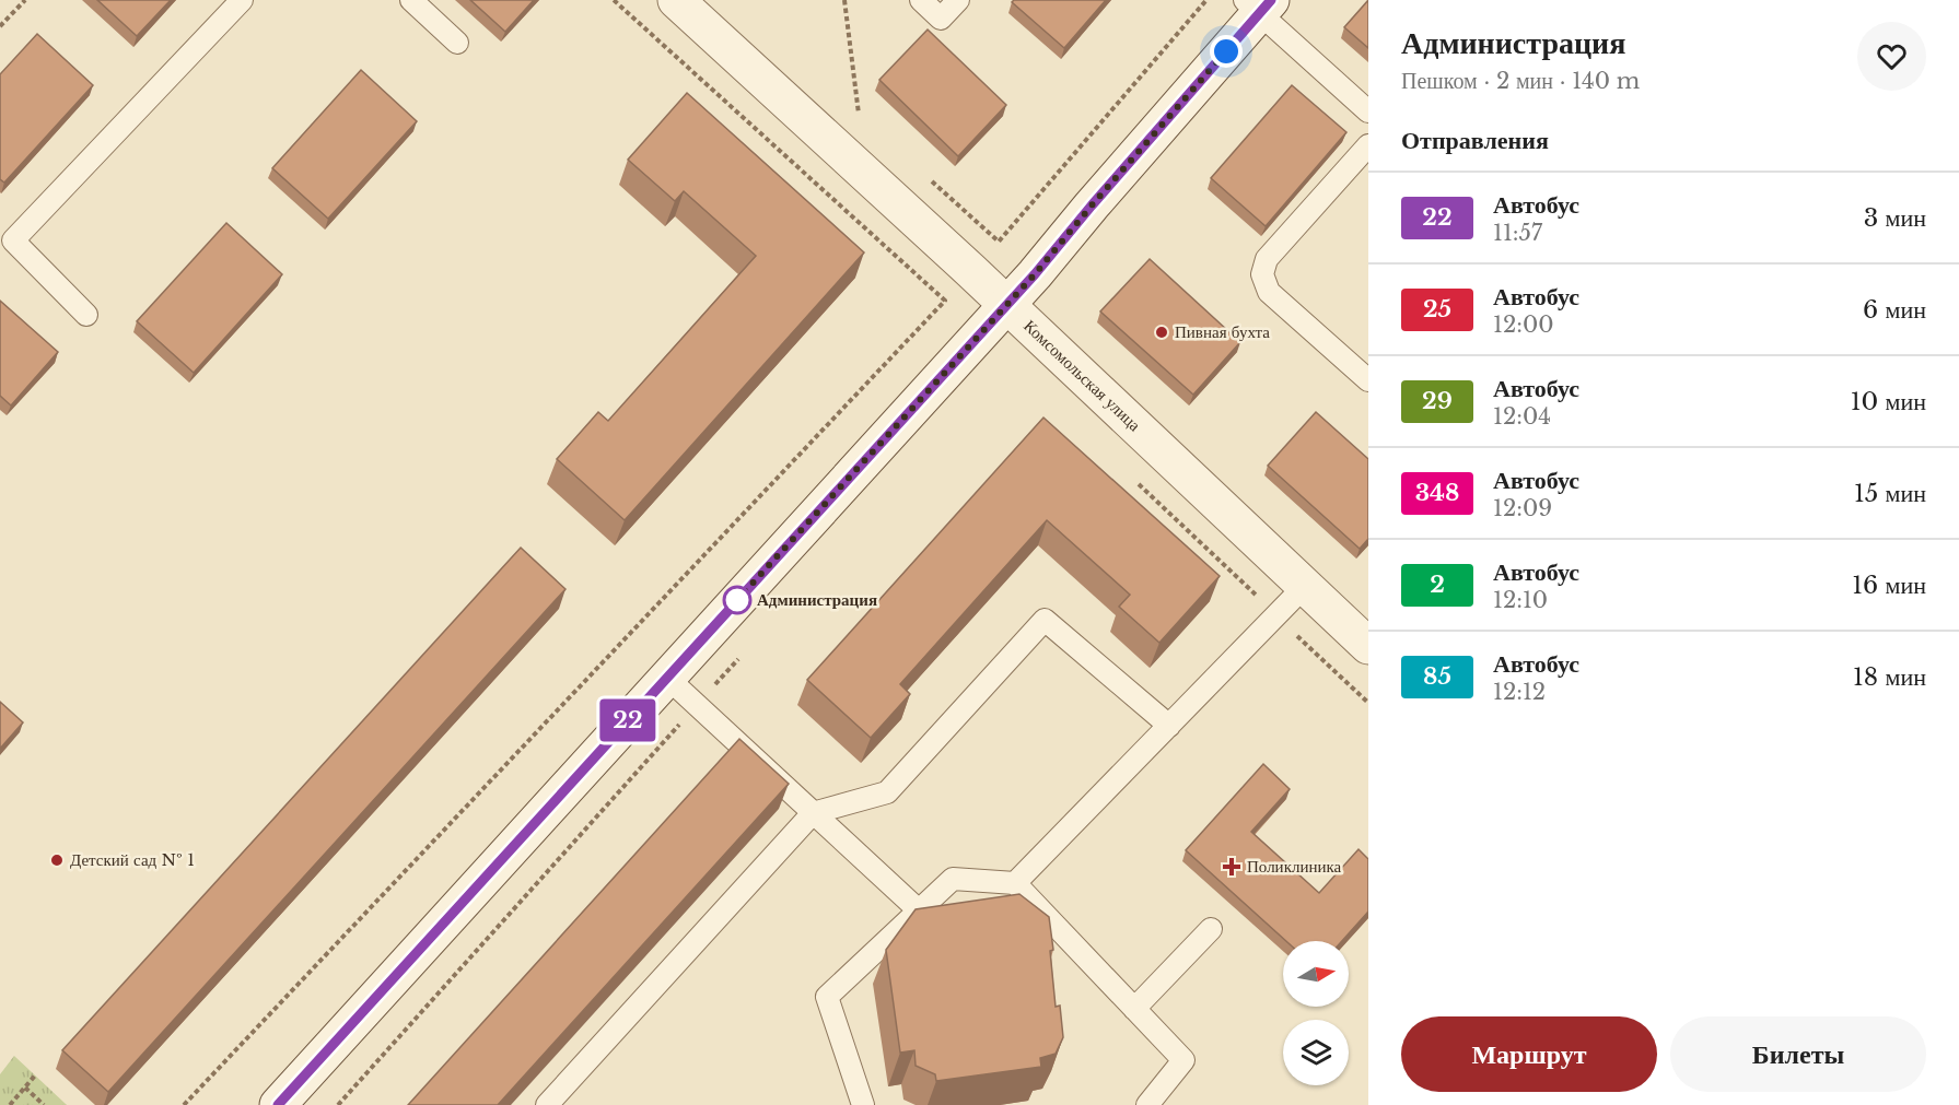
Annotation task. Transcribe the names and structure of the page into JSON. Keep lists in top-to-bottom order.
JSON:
{
  "streets": {
    "street": ["Комсомольская улица"]
  },
  "places": {
    "other": ["Пивная бухта", "Администрация", "Детский сад № 1"],
    "health": ["Поликлиника"]
  },
  "lines": ["bus line 22"],
  "north": "right",
  "page": {
    "on_map": "22",
    "heading": [
      ["Администрация", "Пешком · 2 мин · 140 m"],
      "Отправления"
    ],
    "list": [
      {
        "mark": "22",
        "name": "Автобус",
        "note": "11:57",
        "value": "3 мин"
      },
      {
        "mark": "25",
        "name": "Автобус",
        "note": "12:00",
        "value": "6 мин"
      },
      {
        "mark": "29",
        "name": "Автобус",
        "note": "12:04",
        "value": "10 мин"
      },
      {
        "mark": "348",
        "name": "Автобус",
        "note": "12:09",
        "value": "15 мин"
      },
      {
        "mark": "2",
        "name": "Автобус",
        "note": "12:10",
        "value": "16 мин"
      },
      {
        "mark": "85",
        "name": "Автобус",
        "note": "12:12",
        "value": "18 мин"
      }
    ],
    "buttons": ["Маршрут", "Билеты"]
  }
}
